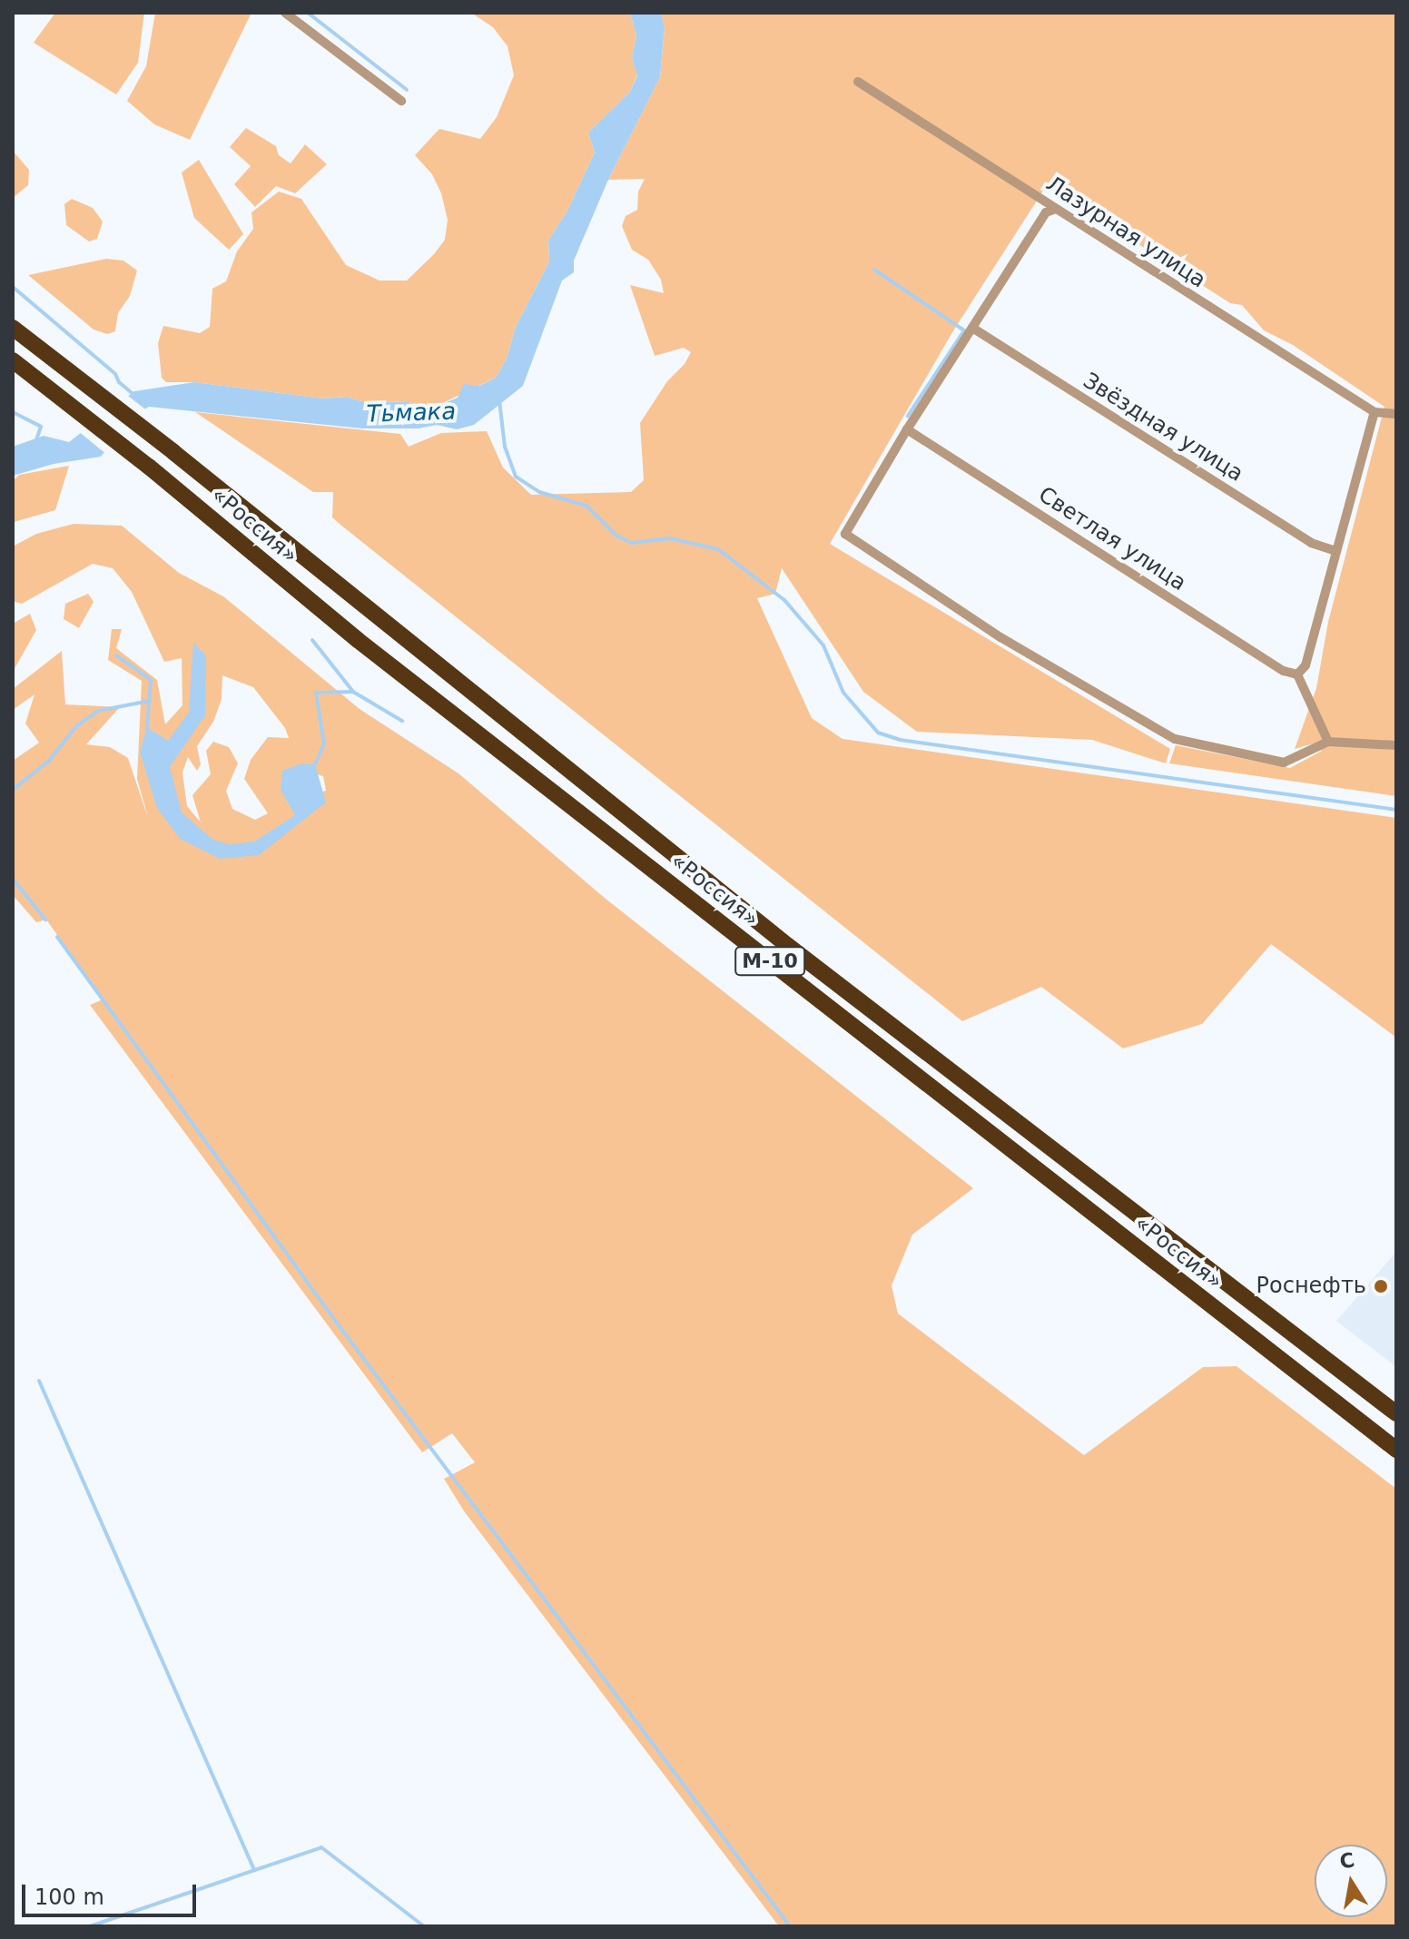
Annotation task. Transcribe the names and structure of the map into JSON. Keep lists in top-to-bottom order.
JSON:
{
  "streets": {
    "highway": ["«Россия»", "М-10"],
    "street": ["Лазурная улица", "Звёздная улица", "Светлая улица"]
  },
  "water": ["Тьмака"],
  "places": ["Роснефть"],
  "scale_bar": "100 m",
  "north": "top"
}
